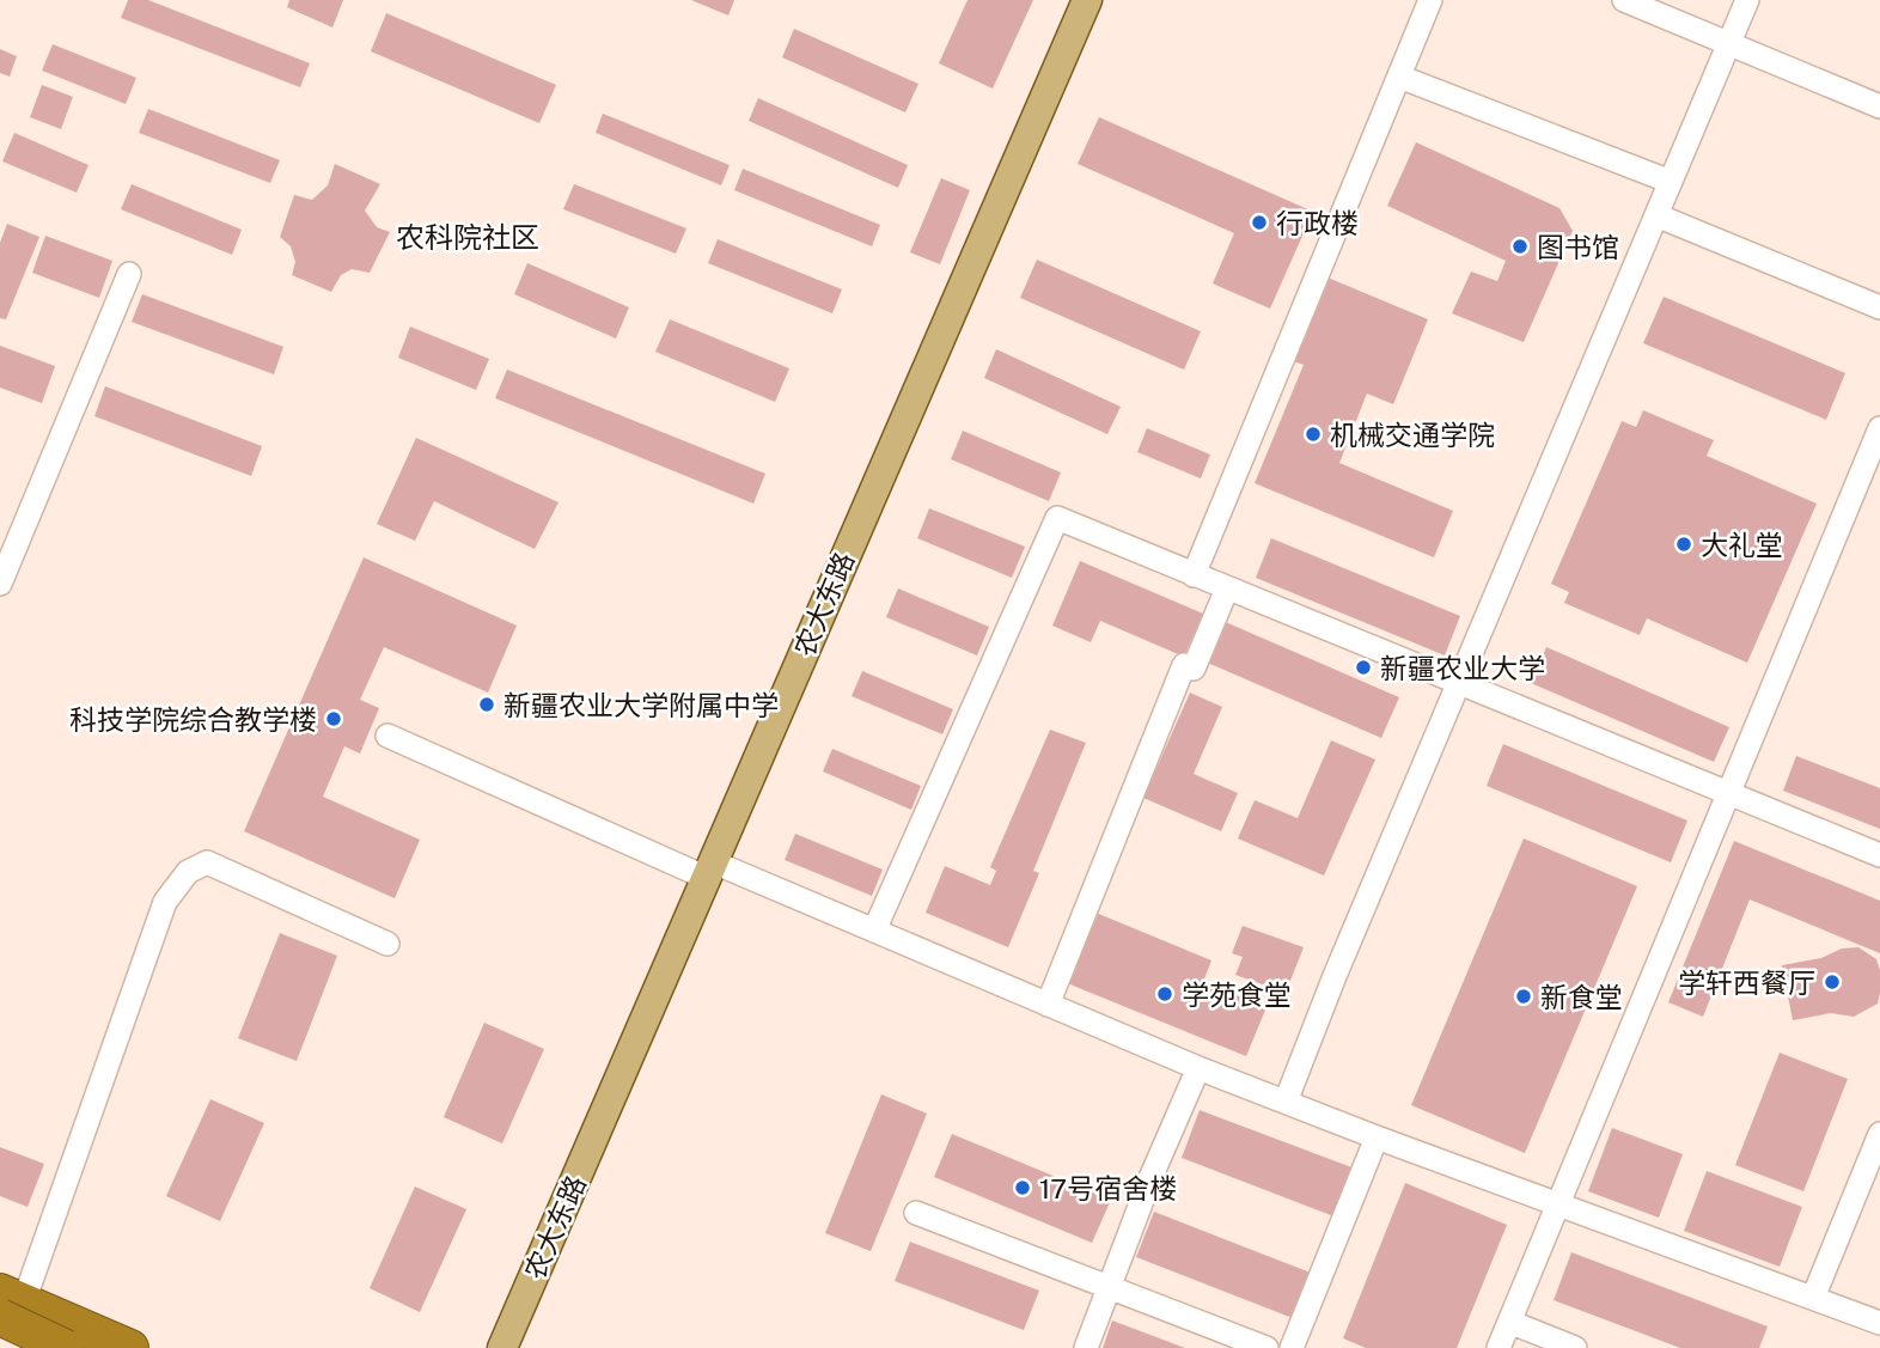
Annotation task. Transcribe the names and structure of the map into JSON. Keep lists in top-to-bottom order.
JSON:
{
  "streets": {
    "main road": ["农大东路"]
  },
  "districts": ["农科院社区"],
  "places": [
    "行政楼",
    "图书馆",
    "机械交通学院",
    "大礼堂",
    "新疆农业大学",
    "新疆农业大学附属中学",
    "科技学院综合教学楼",
    "学轩西餐厅",
    "学苑食堂",
    "新食堂",
    "17号宿舍楼"
  ]
}
